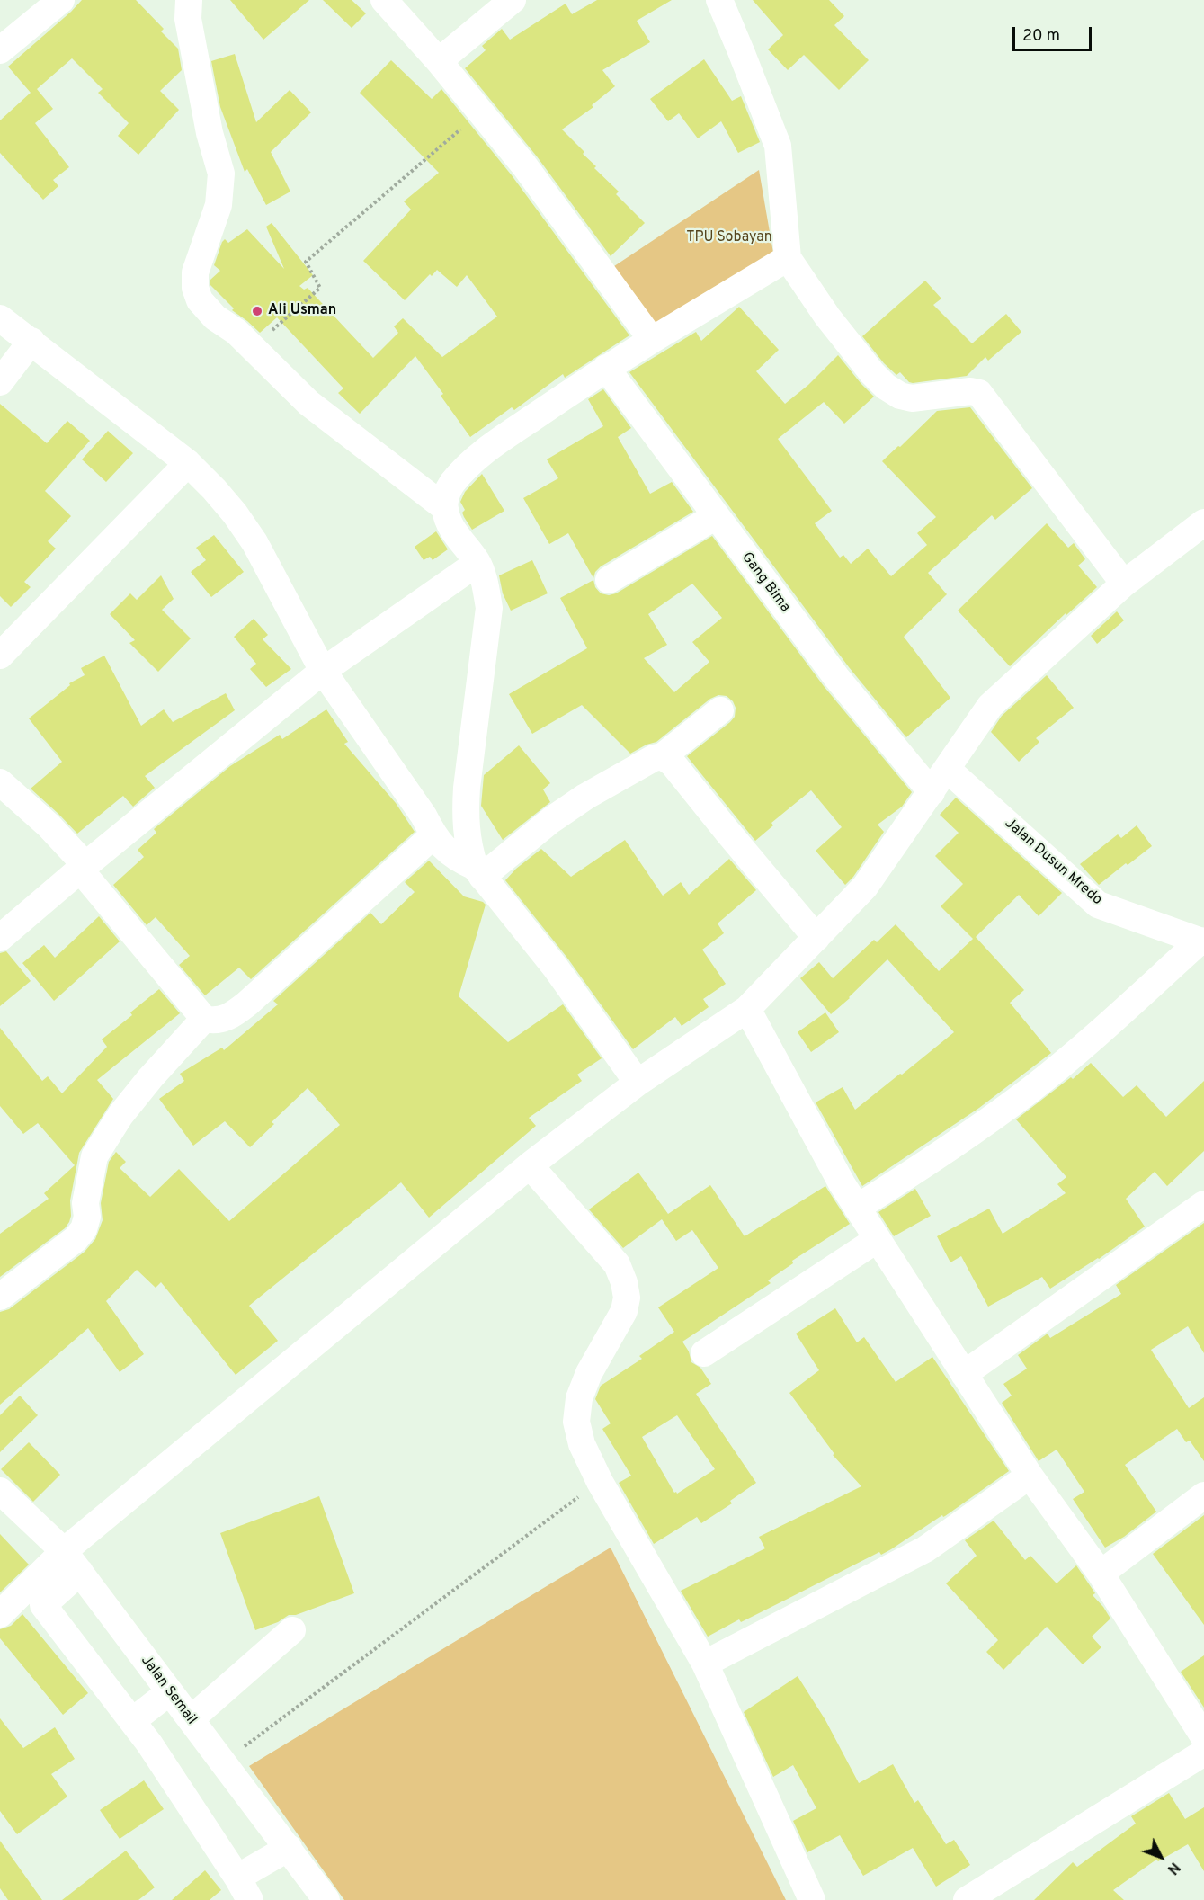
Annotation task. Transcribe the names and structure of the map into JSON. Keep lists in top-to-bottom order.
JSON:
{
  "streets": {
    "street": ["Gang Bima", "Jalan Dusun Mredo", "Jalan Semail"]
  },
  "parks": ["TPU Sobayan"],
  "places": ["Ali Usman"],
  "scale_bar": "20 m",
  "north": "bottom right"
}
